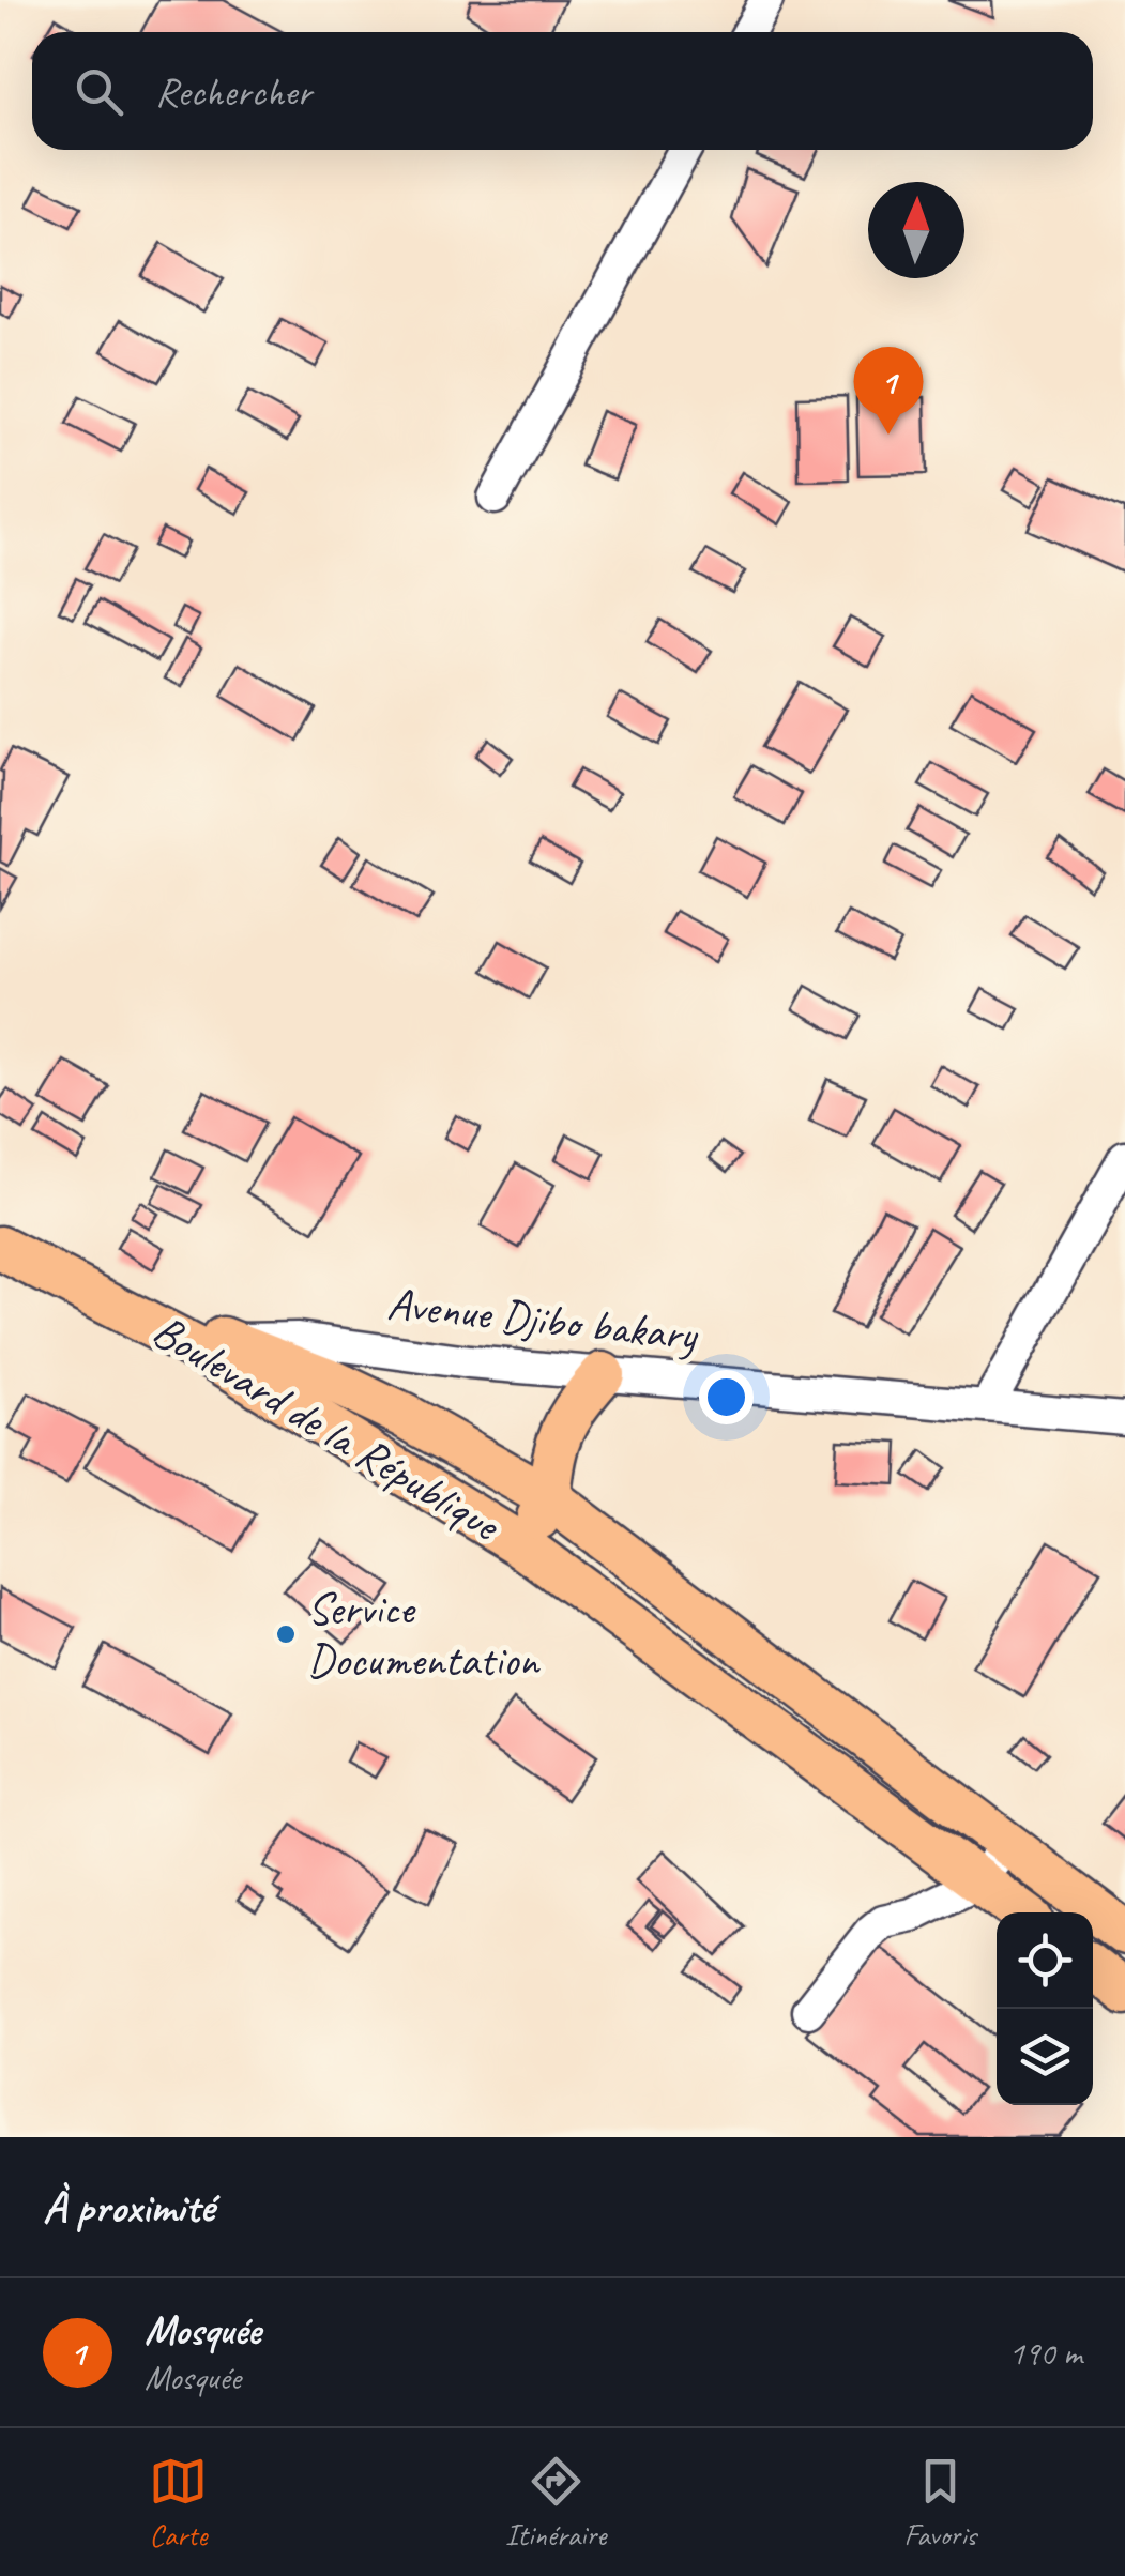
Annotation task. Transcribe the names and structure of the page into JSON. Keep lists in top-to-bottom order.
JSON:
{
  "streets": {
    "main road": ["Boulevard de la République"],
    "street": ["Avenue Djibo bakary"]
  },
  "crossings": [
    ["Avenue Djibo bakary", "Boulevard de la République"]
  ],
  "places": ["Service Documentation"],
  "north": "top",
  "page": {
    "search": "Rechercher",
    "pins": "1",
    "heading": "À proximité",
    "list": [
      {
        "mark": "1",
        "name": "Mosquée",
        "note": "Mosquée",
        "value": "190 m"
      }
    ],
    "nav": ["Carte", "Itinéraire", "Favoris"]
  }
}
